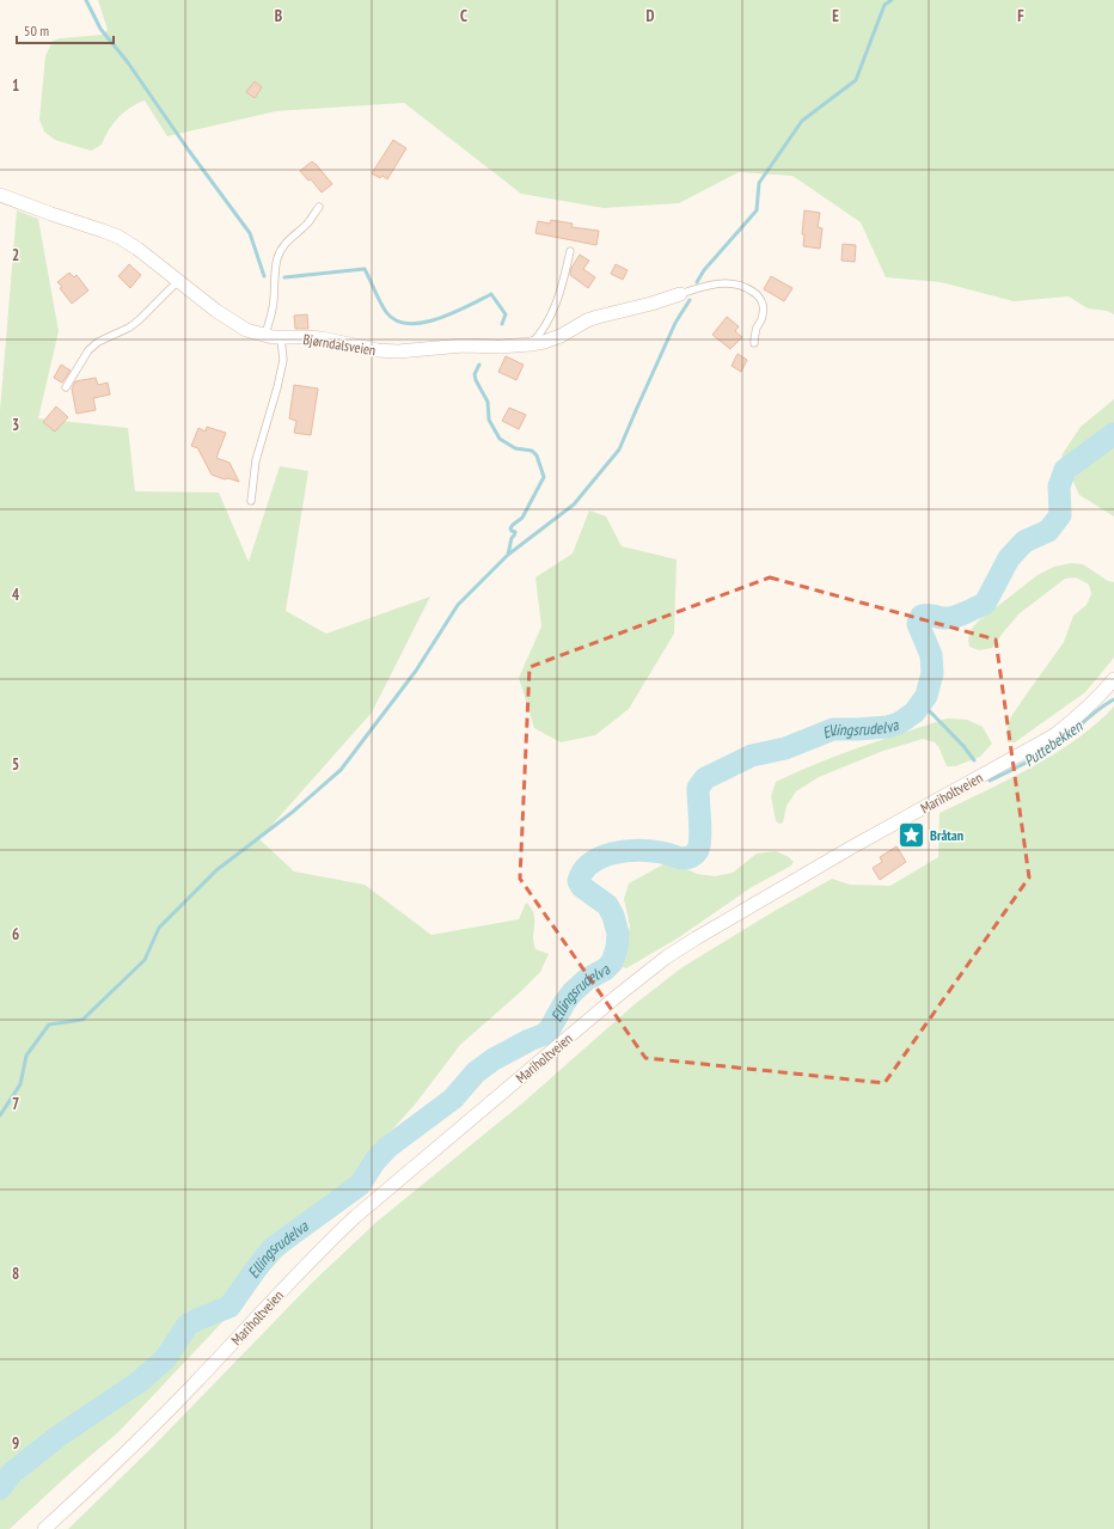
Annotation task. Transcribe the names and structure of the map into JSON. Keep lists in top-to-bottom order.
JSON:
{
  "streets": {
    "street": ["Bjørndalsveien", "Mariholtveien"]
  },
  "water": ["Ellingsrudelva", "Puttebekken"],
  "places": {
    "place": ["Bråtan"]
  },
  "scale_bar": "50 m",
  "grid": {
    "columns": [
      "B",
      "C",
      "D",
      "E",
      "F"
    ],
    "rows": [
      "1",
      "2",
      "3",
      "4",
      "5",
      "6",
      "7",
      "8",
      "9"
    ]
  }
}
